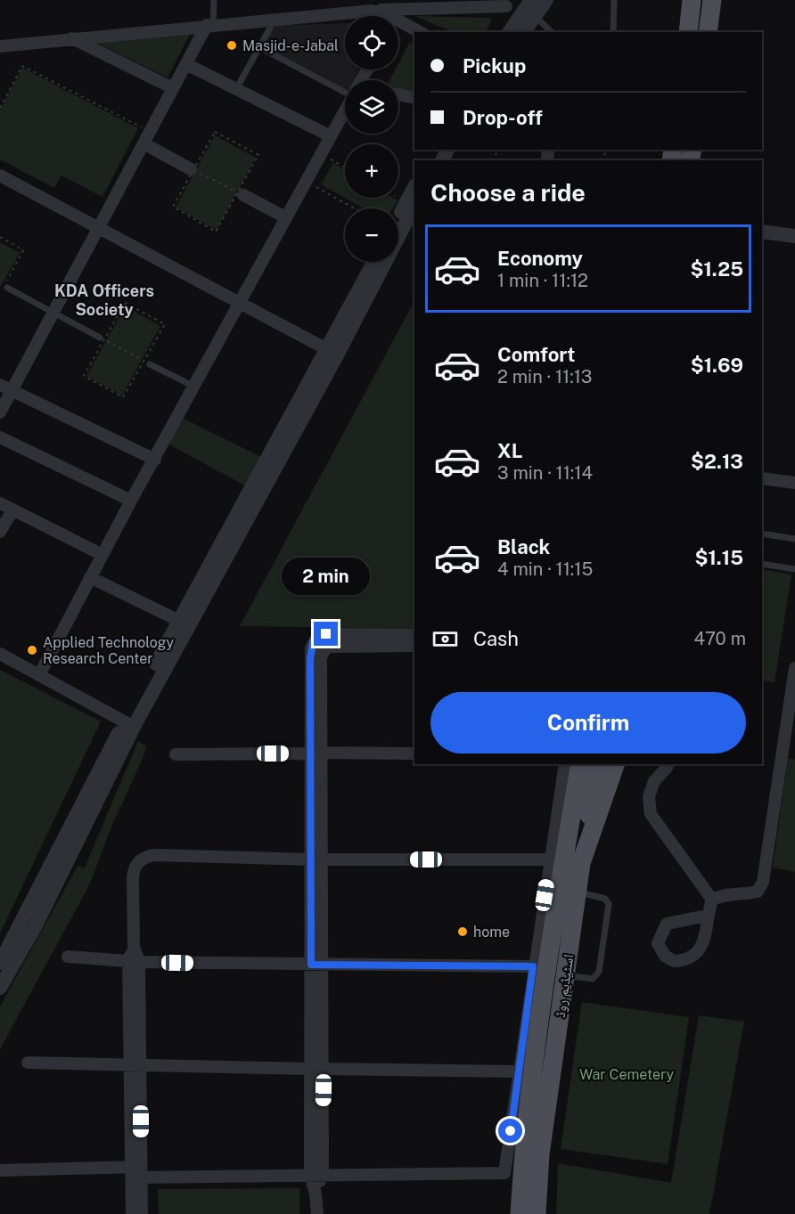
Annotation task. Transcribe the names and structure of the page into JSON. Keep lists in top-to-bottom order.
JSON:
{
  "streets": {
    "main road": ["اسٹیڈیم روڈ"]
  },
  "districts": ["KDA Officers Society"],
  "parks": ["War Cemetery"],
  "places": ["Masjid-e-Jabal", "Applied Technology Research Center", "home"],
  "page": {
    "map_buttons": ["+", "−"],
    "banner": ["Pickup", "Drop-off"],
    "heading": "Choose a ride",
    "list": [
      {
        "name": "Economy",
        "note": "1 min · 11:12",
        "value": "$1.25"
      },
      {
        "name": "Comfort",
        "note": "2 min · 11:13",
        "value": "$1.69"
      },
      {
        "name": "XL",
        "note": "3 min · 11:14",
        "value": "$2.13"
      },
      {
        "name": "Black",
        "note": "4 min · 11:15",
        "value": "$1.15"
      }
    ],
    "bubble": "2 min",
    "pay": ["Cash", "470 m"],
    "buttons": "Confirm"
  }
}
